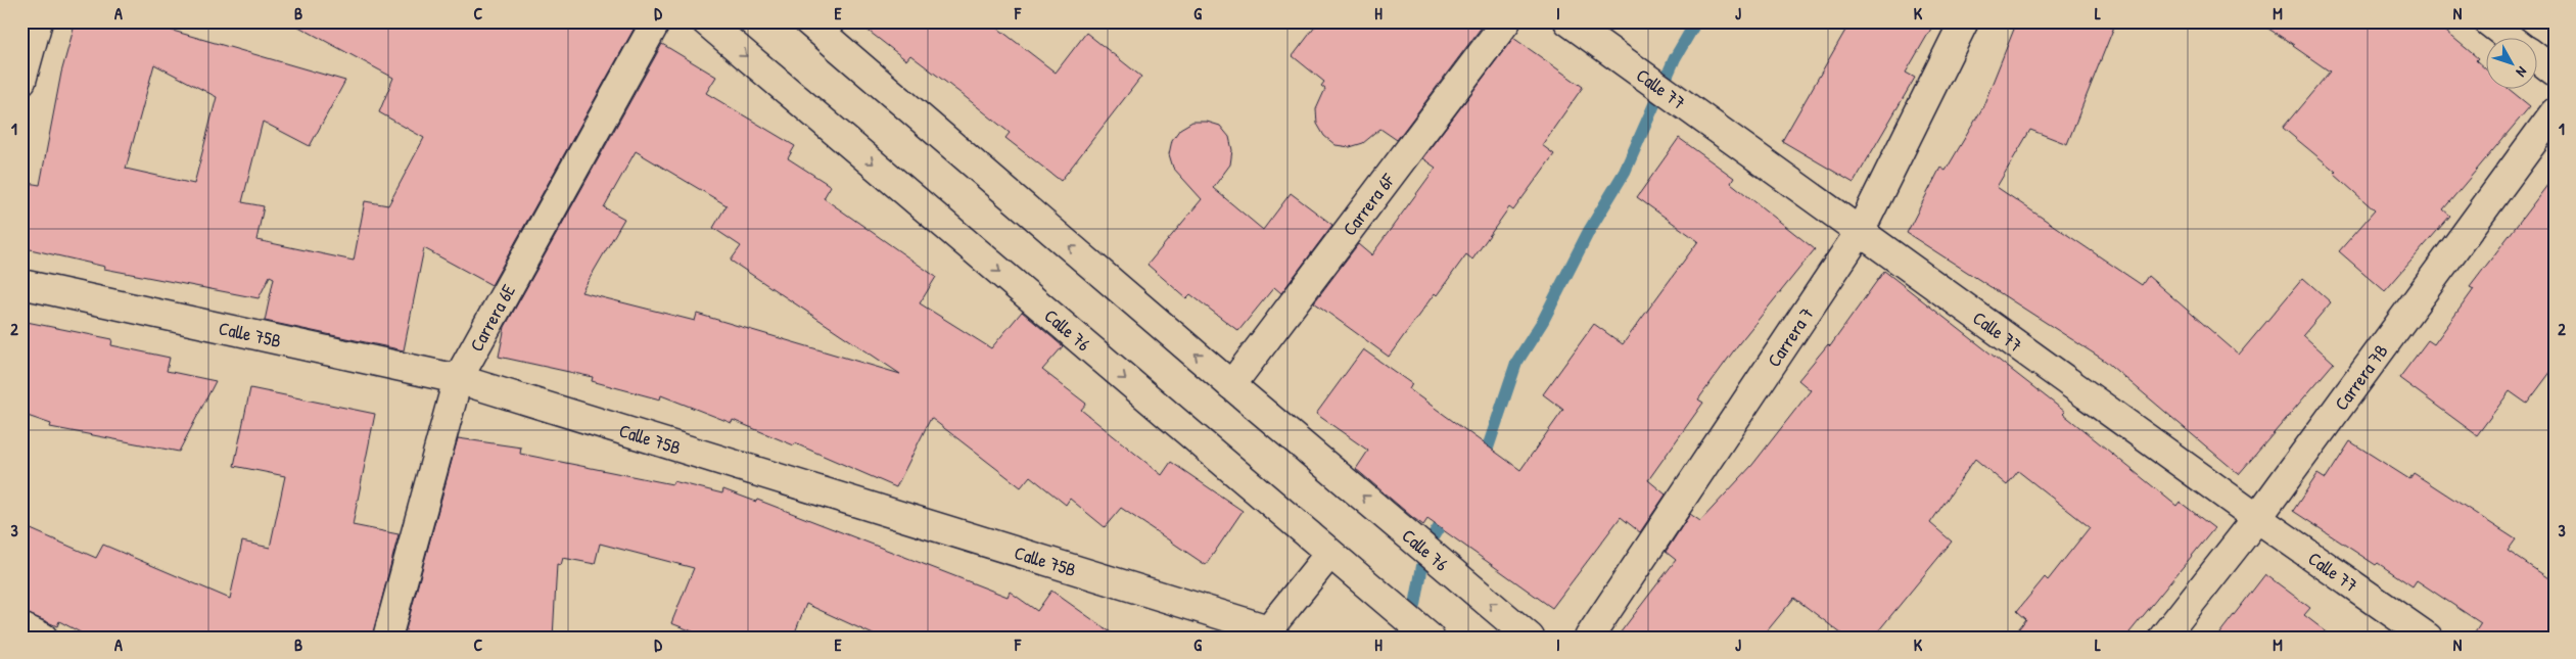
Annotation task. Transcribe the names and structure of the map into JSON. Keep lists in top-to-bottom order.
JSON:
{
  "streets": {
    "street": [
      "Calle 77",
      "Carrera 6F",
      "Carrera 6E",
      "Calle 76",
      "Calle 75B",
      "Carrera 7",
      "Carrera 7B"
    ]
  },
  "crossings": [
    ["Calle 77", "Carrera 7"],
    ["Calle 77", "Carrera 7B"],
    ["Carrera 6F", "Calle 76"],
    ["Carrera 6E", "Calle 75B"]
  ],
  "north": "bottom right",
  "grid": {
    "columns": [
      "A",
      "B",
      "C",
      "D",
      "E",
      "F",
      "G",
      "H",
      "I",
      "J",
      "K",
      "L",
      "M",
      "N"
    ],
    "rows": ["1", "2", "3"]
  }
}
